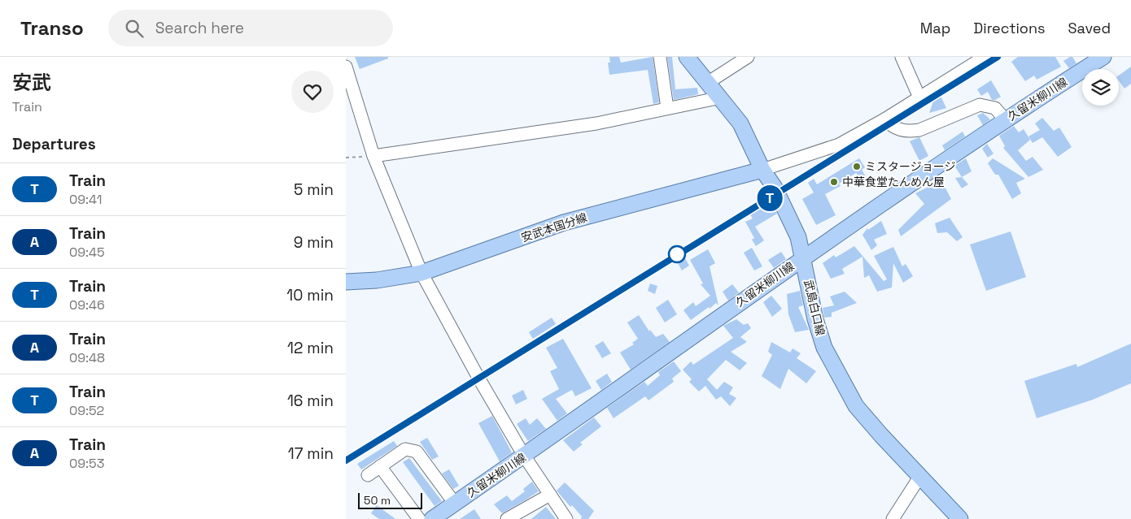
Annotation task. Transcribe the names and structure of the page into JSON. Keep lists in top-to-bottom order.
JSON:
{
  "streets": {
    "main road": ["久留米柳川線", "安武本国分線", "武島白口線"]
  },
  "crossings": [
    ["久留米柳川線", "武島白口線"],
    ["安武本国分線", "武島白口線"]
  ],
  "places": ["ミスタージョージ", "中華食堂たんめん屋"],
  "scale_bar": "50 m",
  "page": {
    "header": "Transo",
    "search": "Search here",
    "nav": ["Map", "Directions", "Saved"],
    "heading": [
      ["安武", "Train"],
      "Departures"
    ],
    "on_map": "T",
    "list": [
      {
        "mark": "T",
        "name": "Train",
        "note": "09:41",
        "value": "5 min"
      },
      {
        "mark": "A",
        "name": "Train",
        "note": "09:45",
        "value": "9 min"
      },
      {
        "mark": "T",
        "name": "Train",
        "note": "09:46",
        "value": "10 min"
      },
      {
        "mark": "A",
        "name": "Train",
        "note": "09:48",
        "value": "12 min"
      },
      {
        "mark": "T",
        "name": "Train",
        "note": "09:52",
        "value": "16 min"
      },
      {
        "mark": "A",
        "name": "Train",
        "note": "09:53",
        "value": "17 min"
      }
    ],
    "scale": "50 m"
  }
}
